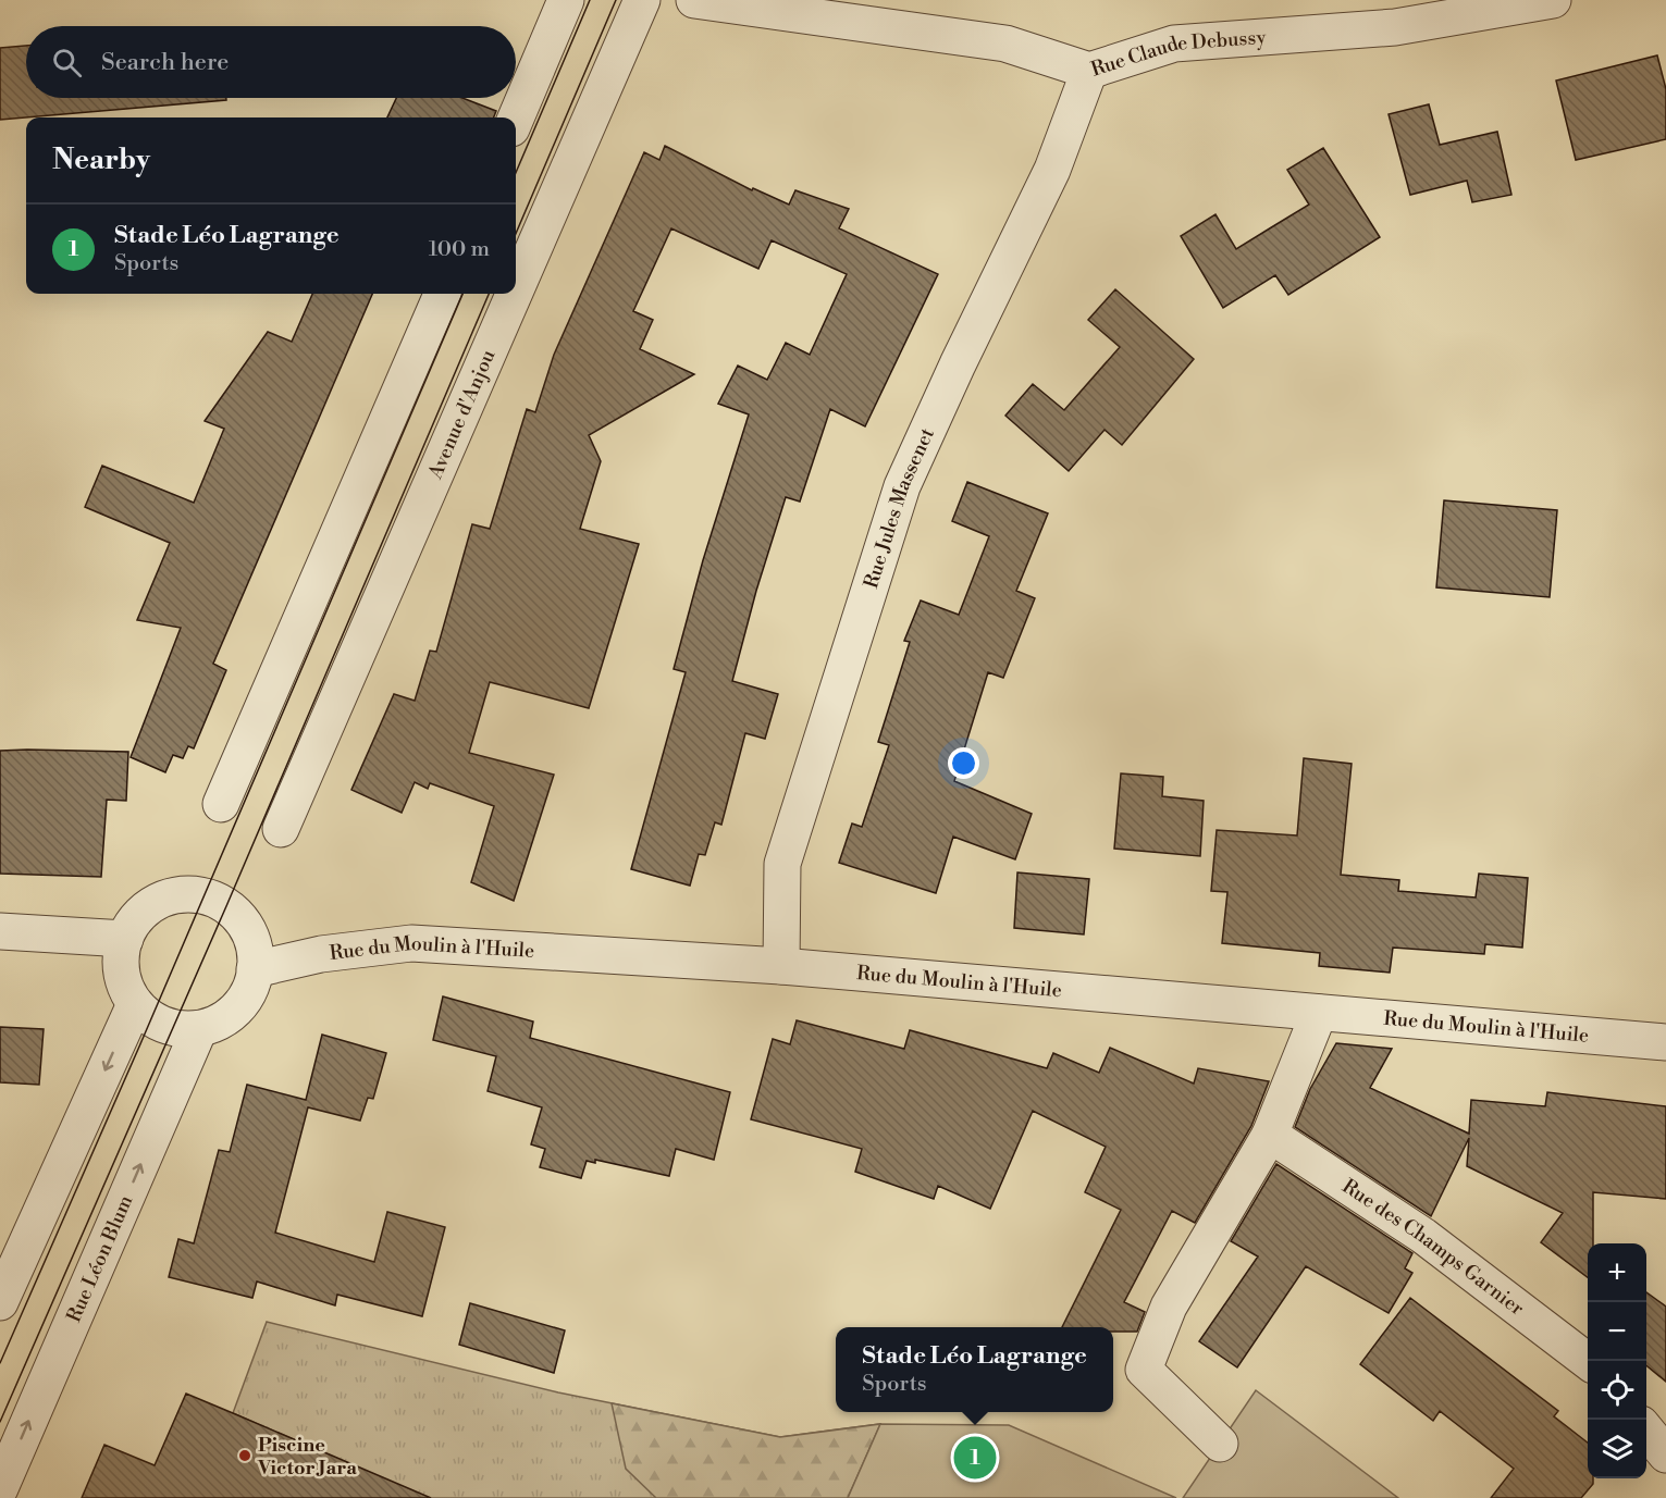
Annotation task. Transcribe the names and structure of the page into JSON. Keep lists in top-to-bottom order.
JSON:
{
  "streets": {
    "street": [
      "Rue Claude Debussy",
      "Avenue d'Anjou",
      "Rue Jules Massenet",
      "Rue du Moulin à l'Huile",
      "Rue des Champs Garnier",
      "Rue Léon Blum"
    ]
  },
  "crossings": [
    ["Rue Claude Debussy", "Rue Jules Massenet"],
    ["Rue Jules Massenet", "Rue du Moulin à l'Huile"],
    ["Rue du Moulin à l'Huile", "Rue Léon Blum"]
  ],
  "places": ["Piscine Victor Jara"],
  "page": {
    "search": "Search here",
    "heading": "Nearby",
    "list": [
      {
        "mark": "1",
        "name": "Stade Léo Lagrange",
        "note": "Sports",
        "value": "100 m"
      }
    ],
    "map_buttons": ["+", "−"],
    "popup": ["Stade Léo Lagrange", "Sports"],
    "pins": "1"
  }
}
